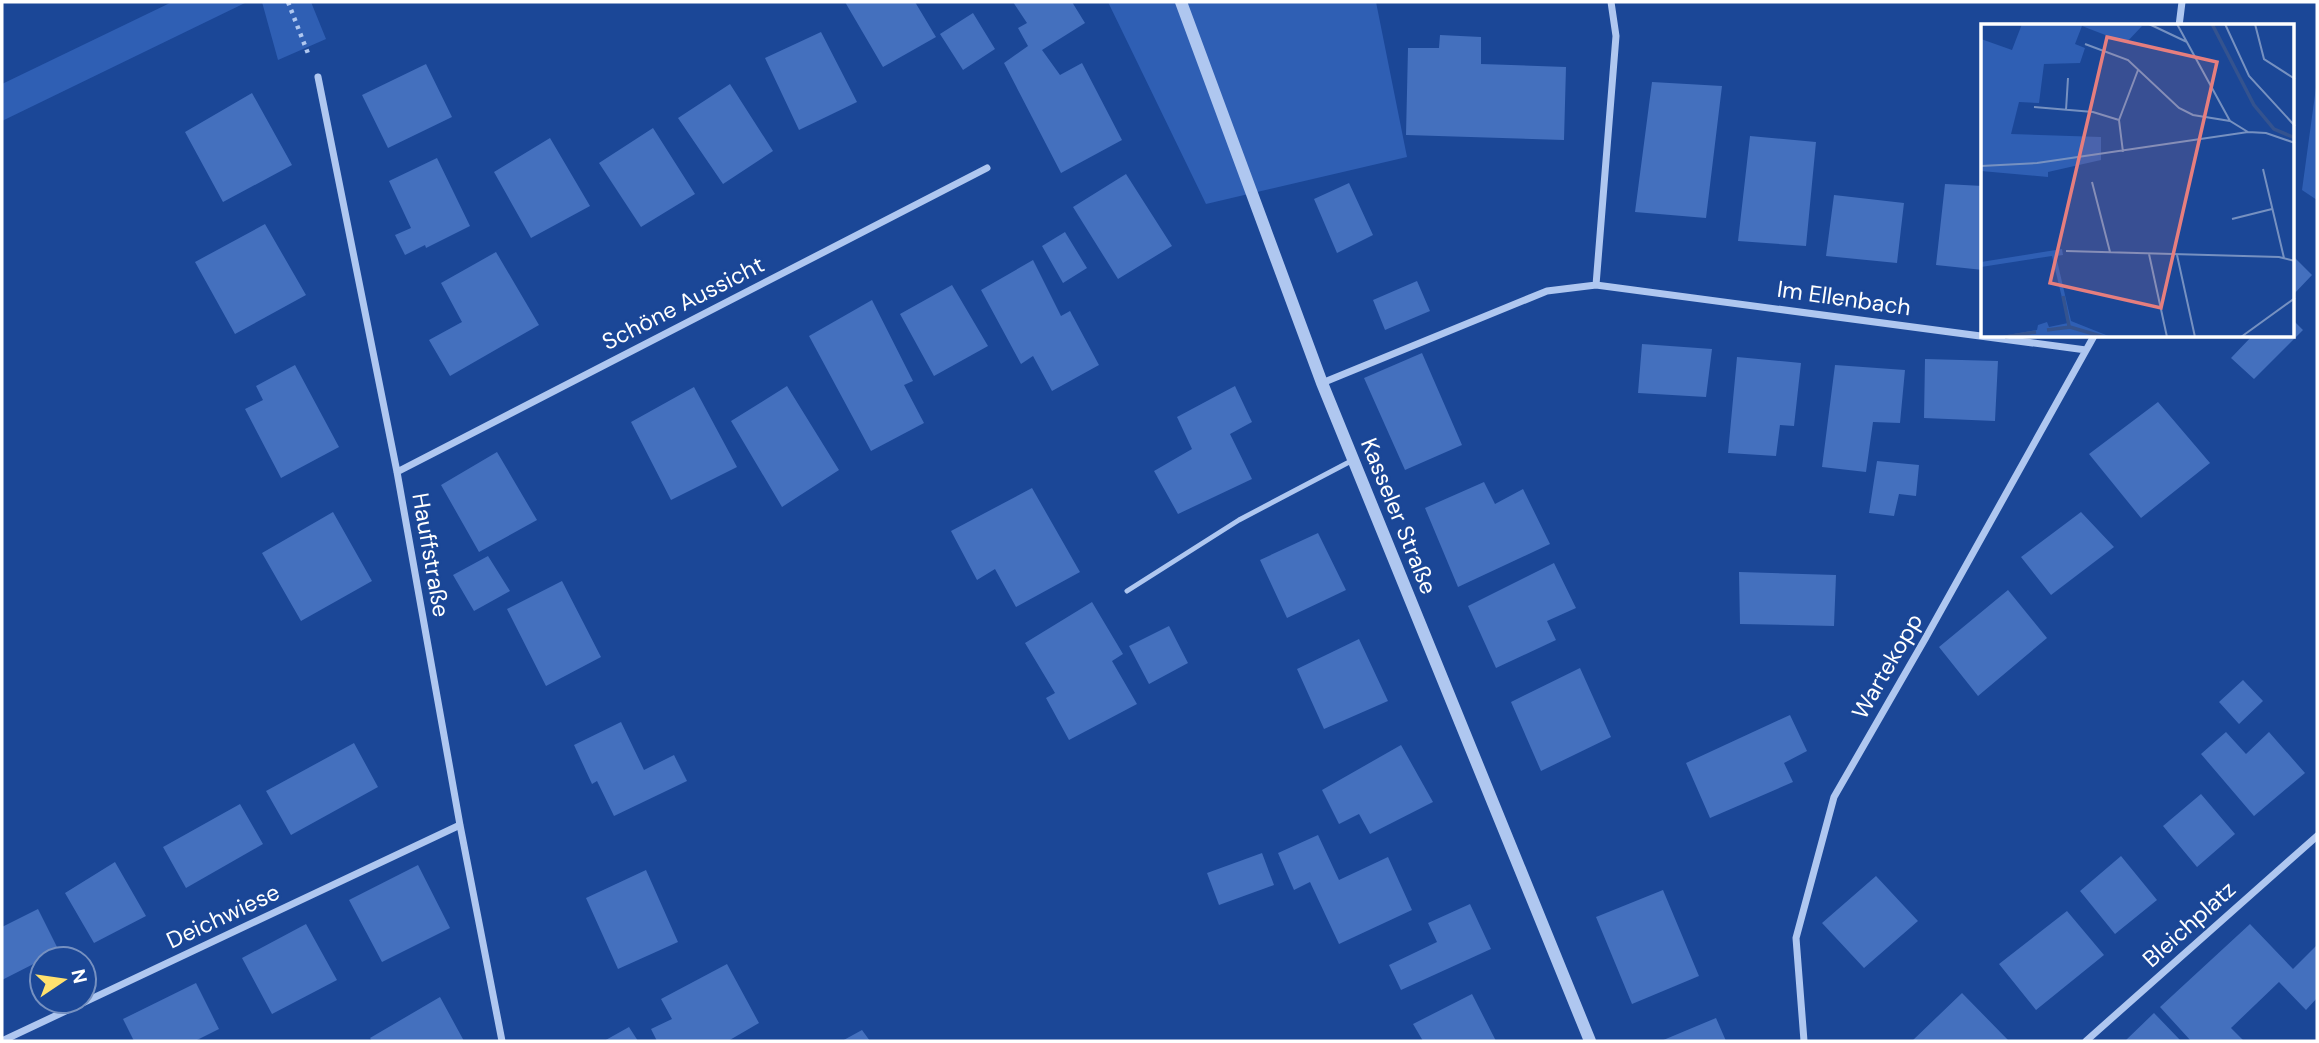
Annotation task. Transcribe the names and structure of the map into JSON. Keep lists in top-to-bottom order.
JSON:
{
  "streets": {
    "street": [
      "Im Ellenbach",
      "Schöne Aussicht",
      "Kasseler Straße",
      "Hauffstraße",
      "Wartekopp",
      "Deichwiese",
      "Bleichplatz"
    ]
  },
  "crossings": [
    ["Im Ellenbach", "Kasseler Straße"],
    ["Im Ellenbach", "Wartekopp"],
    ["Schöne Aussicht", "Hauffstraße"],
    ["Hauffstraße", "Deichwiese"]
  ],
  "north": "right"
}
